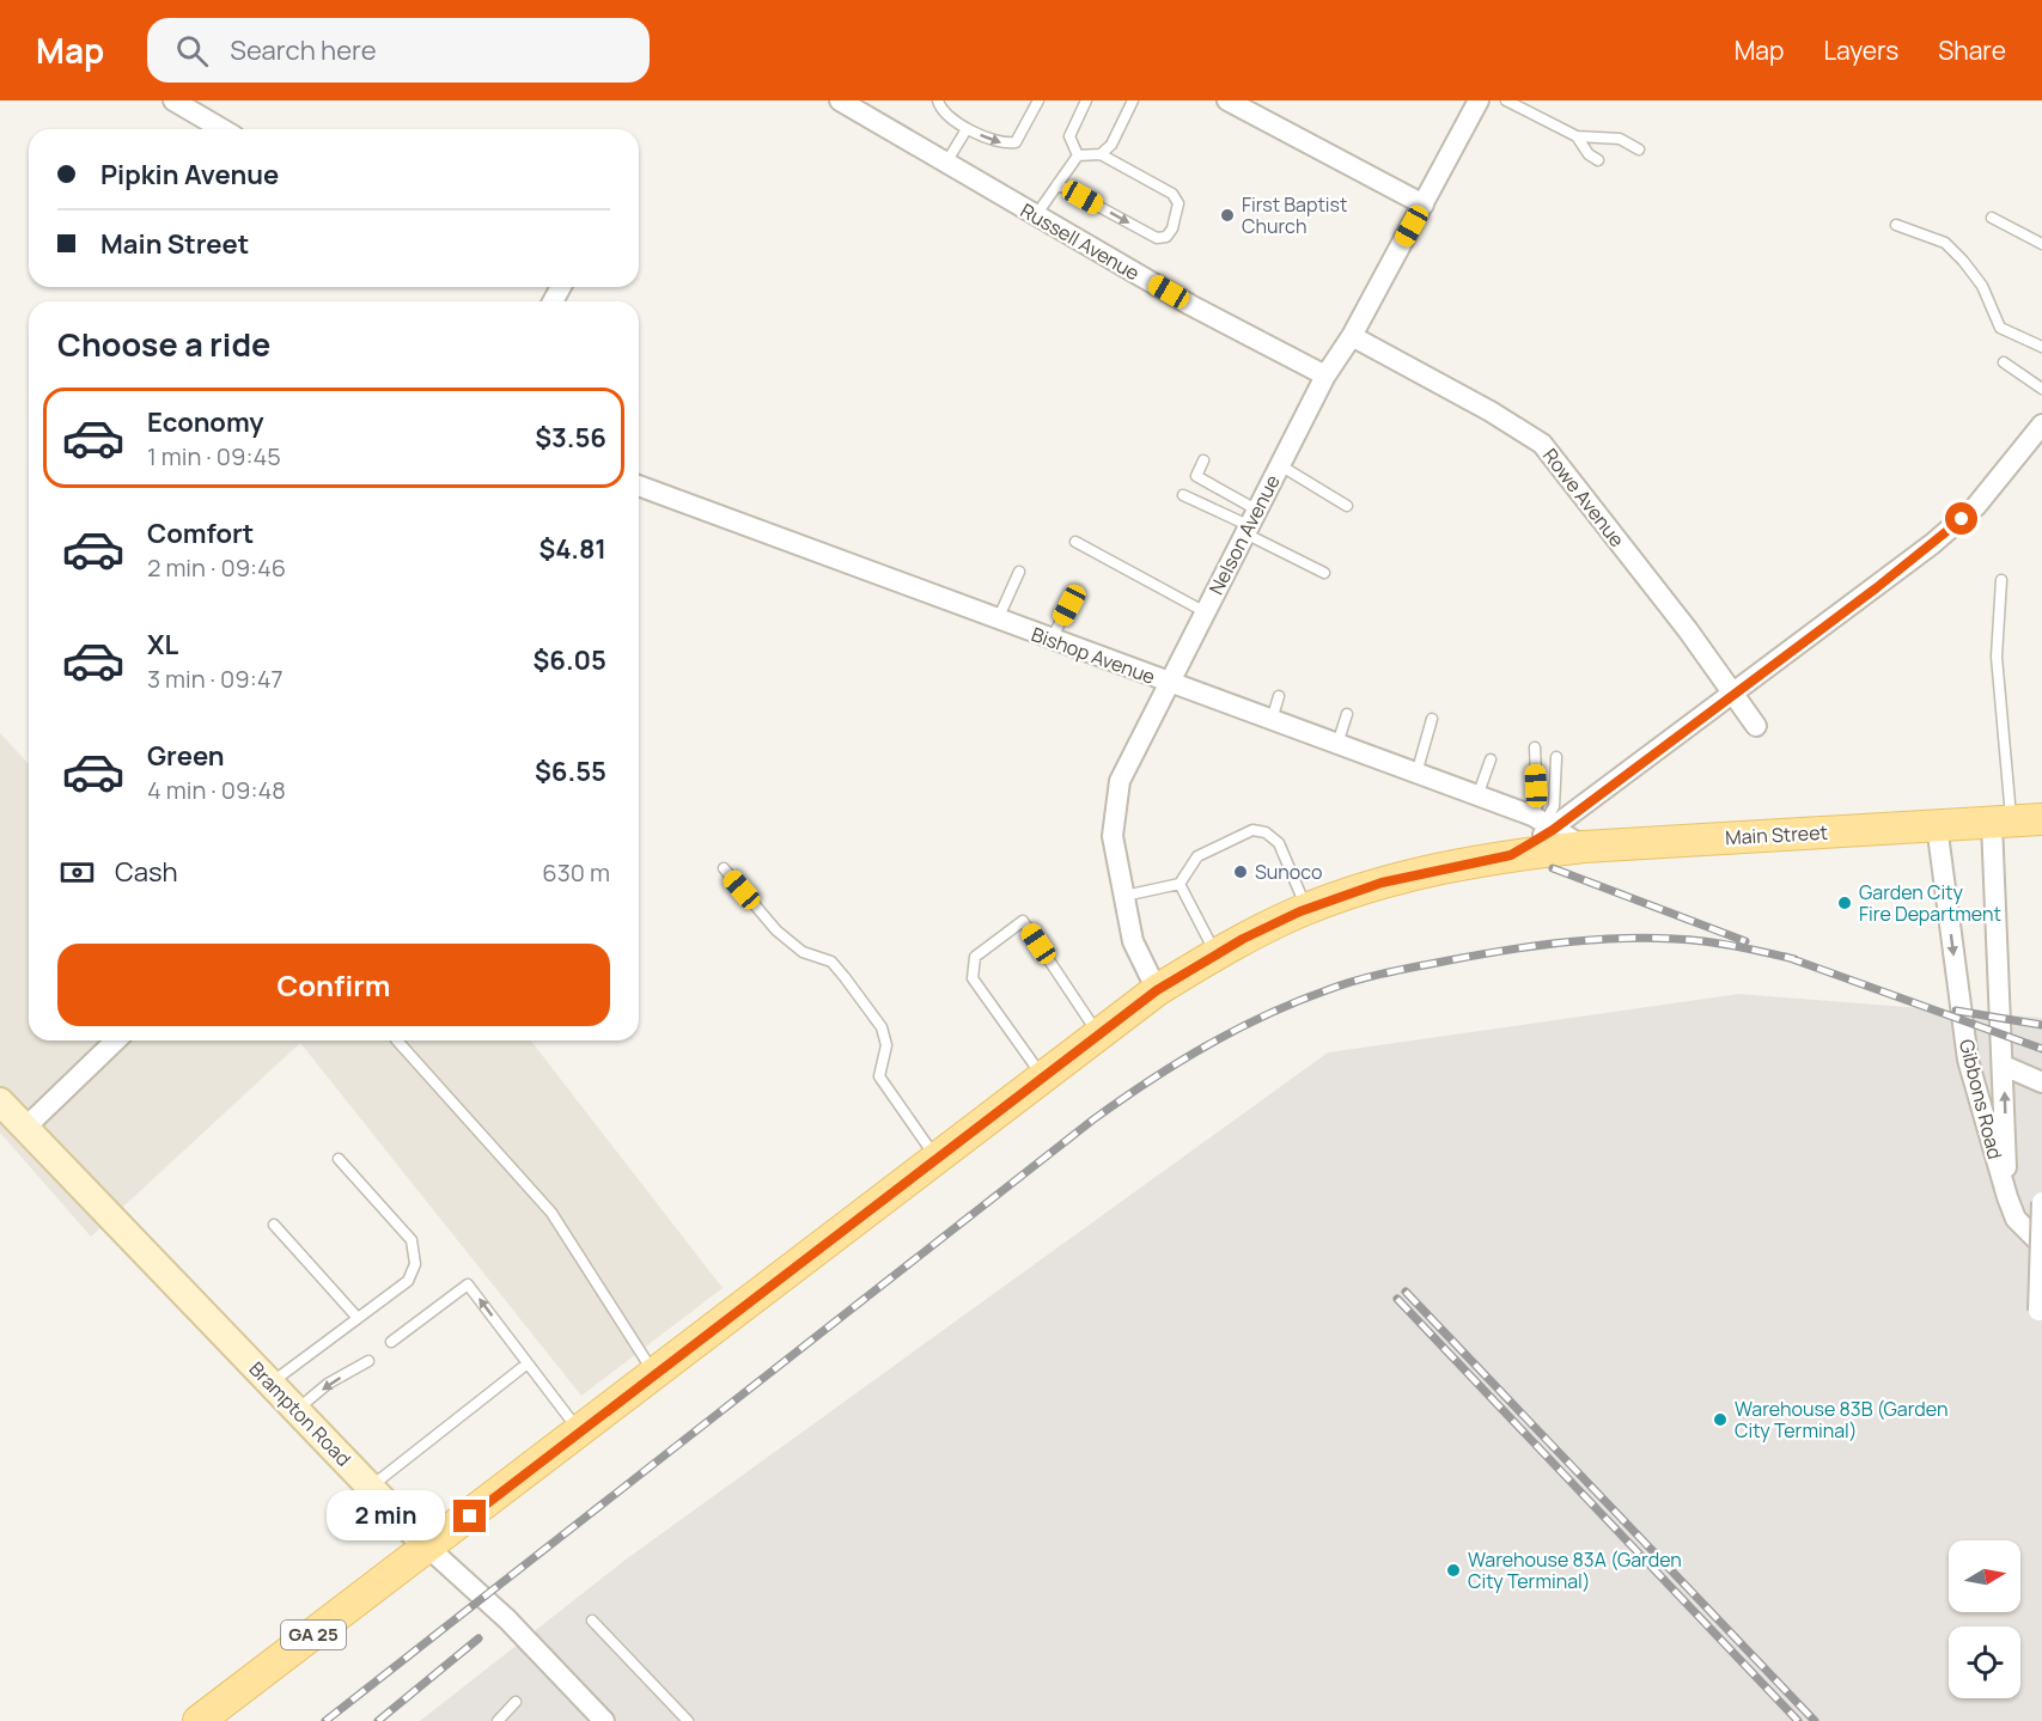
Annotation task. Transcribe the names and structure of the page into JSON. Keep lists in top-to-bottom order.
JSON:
{
  "streets": {
    "main road": ["Main Street", "Brampton Road", "GA 25"],
    "street": [
      "Russell Avenue",
      "Rowe Avenue",
      "Nelson Avenue",
      "Bishop Avenue",
      "Gibbons Road"
    ]
  },
  "crossings": [
    ["Russell Avenue", "Nelson Avenue"],
    ["Rowe Avenue", "Nelson Avenue"],
    ["Rowe Avenue", "Main Street"],
    ["Nelson Avenue", "Bishop Avenue"],
    ["Nelson Avenue", "Main Street"],
    ["Bishop Avenue", "Main Street"],
    ["Main Street", "Gibbons Road"],
    ["Main Street", "Brampton Road"]
  ],
  "places": [
    "First Baptist Church",
    "Sunoco",
    "Garden City Fire Department",
    "Warehouse 83B (Garden City Terminal)",
    "Warehouse 83A (Garden City Terminal)"
  ],
  "north": "right",
  "page": {
    "header": "Map",
    "search": "Search here",
    "nav": ["Map", "Layers", "Share"],
    "banner": ["Pipkin Avenue", "Main Street"],
    "heading": "Choose a ride",
    "list": [
      {
        "name": "Economy",
        "note": "1 min · 09:45",
        "value": "$3.56"
      },
      {
        "name": "Comfort",
        "note": "2 min · 09:46",
        "value": "$4.81"
      },
      {
        "name": "XL",
        "note": "3 min · 09:47",
        "value": "$6.05"
      },
      {
        "name": "Green",
        "note": "4 min · 09:48",
        "value": "$6.55"
      }
    ],
    "pay": ["Cash", "630 m"],
    "buttons": "Confirm",
    "bubble": "2 min"
  }
}
